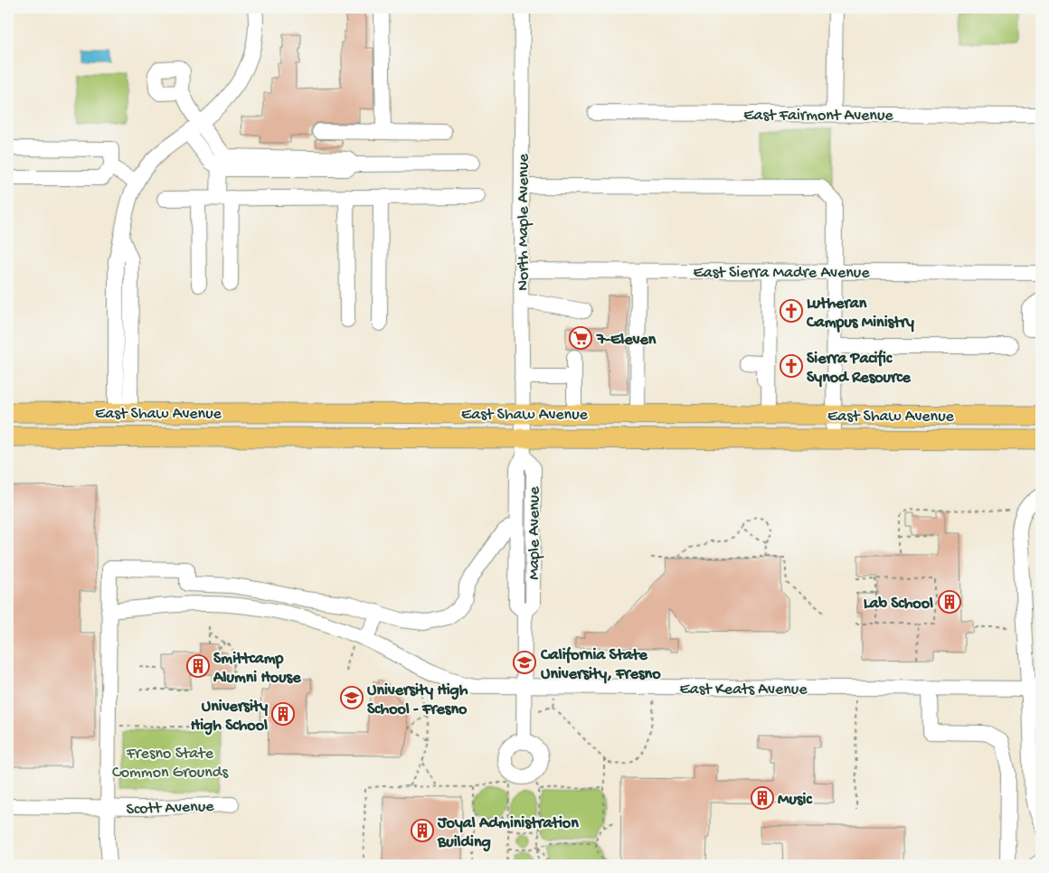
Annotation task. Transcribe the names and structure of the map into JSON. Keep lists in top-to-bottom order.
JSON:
{
  "streets": {
    "main road": ["East Shaw Avenue"],
    "street": [
      "East Fairmont Avenue",
      "North Maple Avenue",
      "East Sierra Madre Avenue",
      "Maple Avenue",
      "East Keats Avenue",
      "Scott Avenue"
    ]
  },
  "crossings": [
    ["North Maple Avenue", "East Sierra Madre Avenue"],
    ["North Maple Avenue", "East Shaw Avenue"],
    ["North Maple Avenue", "Maple Avenue"],
    ["East Shaw Avenue", "Maple Avenue"],
    ["Maple Avenue", "East Keats Avenue"]
  ],
  "parks": ["Fresno State Common Grounds"],
  "places": {
    "church": ["Lutheran Campus Ministry", "Sierra Pacific Synod Resource"],
    "supermarket": ["7-Eleven"],
    "building": [
      "Lab School",
      "Smittcamp Alumni House",
      "University High School",
      "Music",
      "Joyal Administration Building"
    ],
    "school or university": ["California State University, Fresno", "University High School - Fresno"]
  }
}
